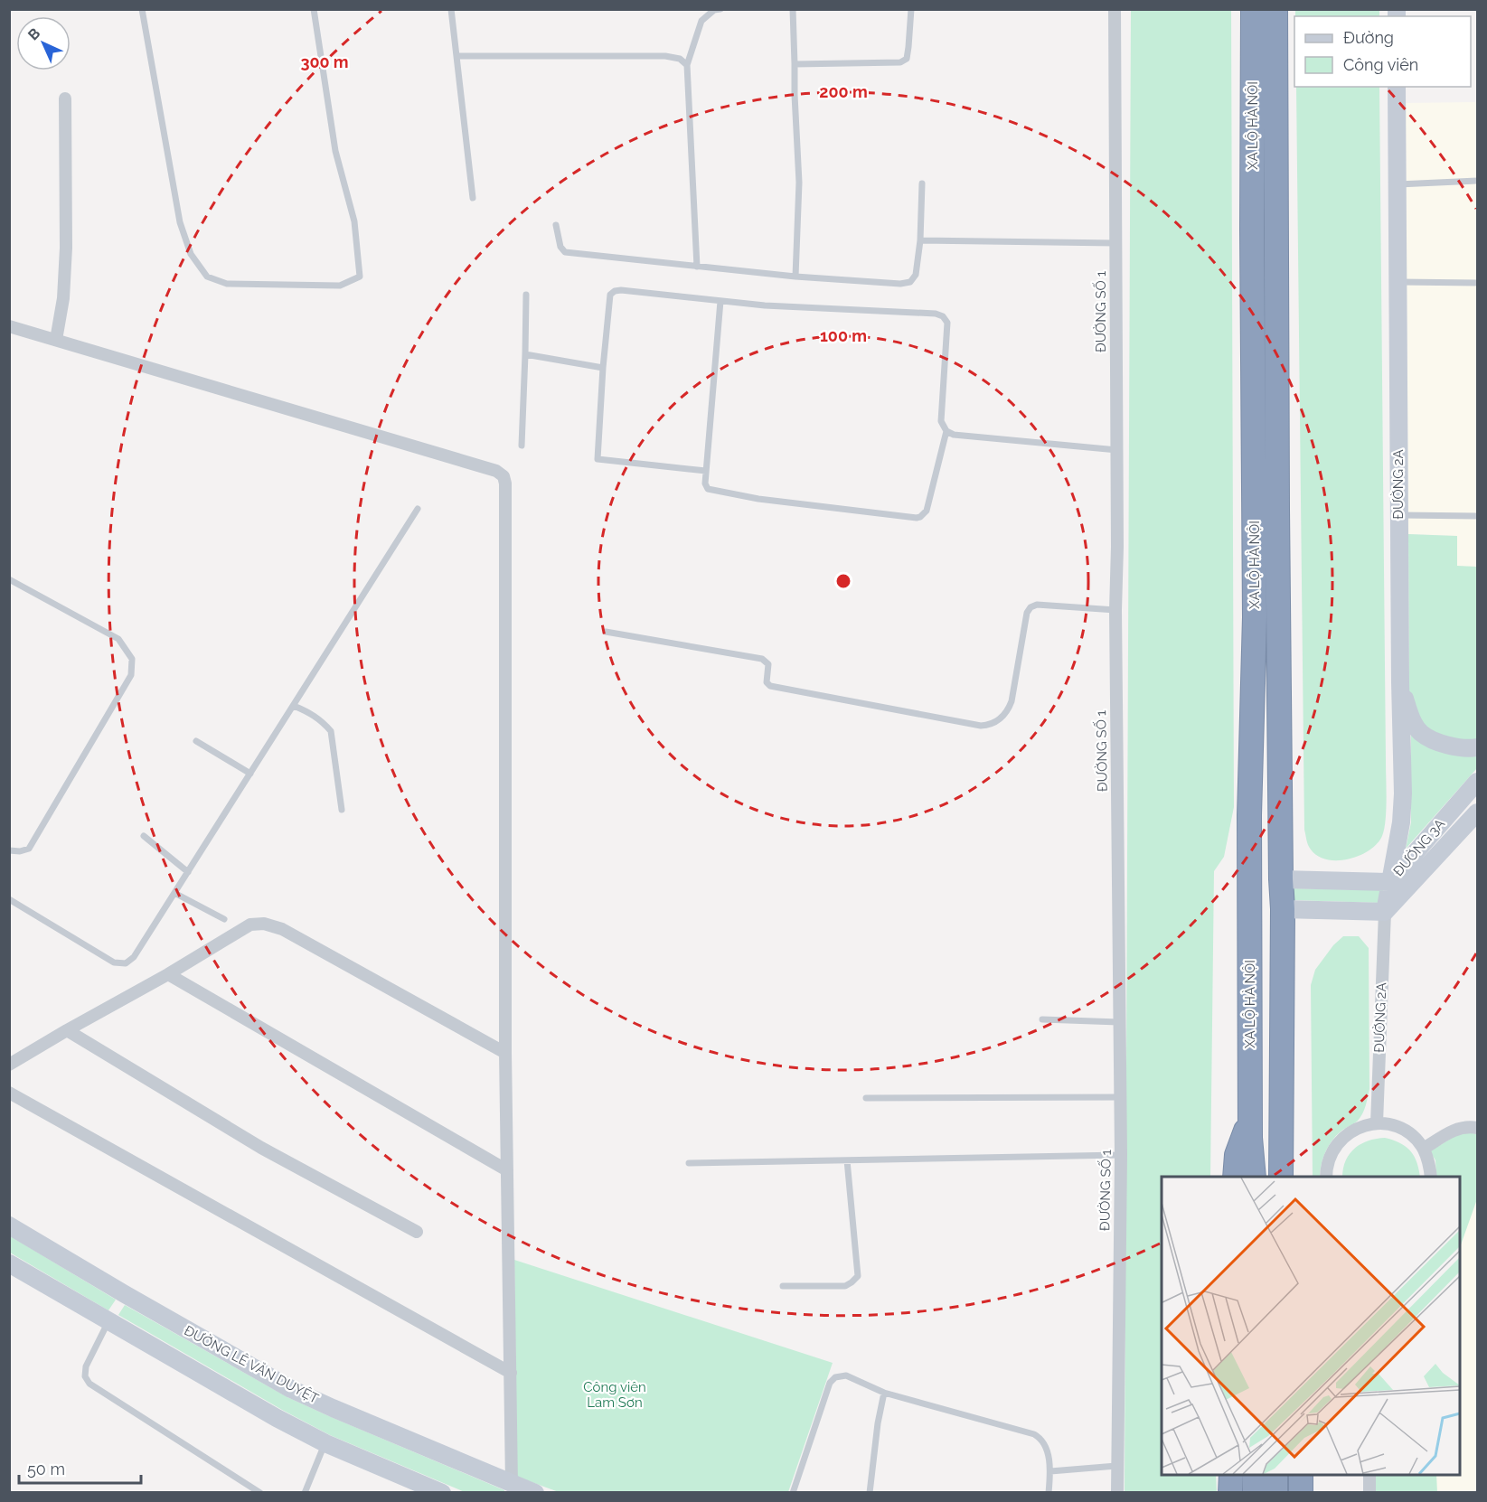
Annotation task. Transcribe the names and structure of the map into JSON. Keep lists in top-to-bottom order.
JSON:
{
  "streets": {
    "highway": ["XA LỘ HÀ NỘI"],
    "street": [
      "ĐƯỜNG SỐ 1",
      "ĐƯỜNG 2A",
      "ĐƯỜNG 3A",
      "ĐƯỜNG LÊ VĂN DUYỆT"
    ]
  },
  "crossings": [
    ["XA LỘ HÀ NỘI", "ĐƯỜNG 3A"],
    ["ĐƯỜNG 2A", "ĐƯỜNG 3A"]
  ],
  "parks": ["Công viên Lam Sơn"],
  "legend": ["Đường", "Công viên"],
  "scale_bar": "50 m",
  "north": "top left",
  "rings": ["300 m", "200 m", "100 m"]
}
